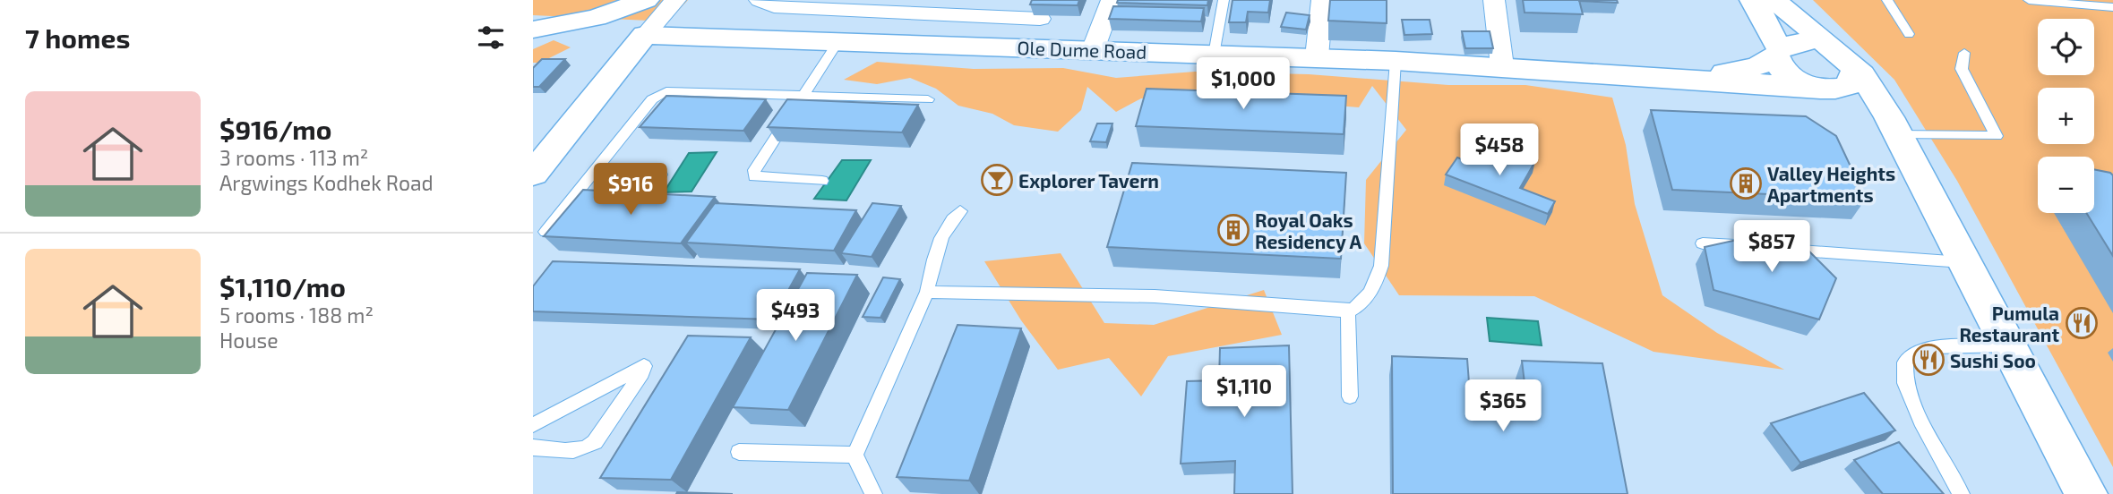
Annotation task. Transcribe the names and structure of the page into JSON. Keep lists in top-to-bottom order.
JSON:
{
  "streets": {
    "main road": ["Ole Dume Road"]
  },
  "places": {
    "bar": ["Explorer Tavern"],
    "building": ["Valley Heights Apartments", "Royal Oaks Residency A"],
    "restaurant": ["Pumula Restaurant", "Sushi Soo"]
  },
  "page": {
    "heading": "7 homes",
    "map_buttons": ["+", "−"],
    "price": [
      "$1,000",
      "$458",
      "$916",
      "$857",
      "$493",
      "$1,110",
      "$365"
    ],
    "list": [
      {
        "name": "$916/mo",
        "note": "3 rooms · 113 m² · Argwings Kodhek Road"
      },
      {
        "name": "$1,110/mo",
        "note": "5 rooms · 188 m² · House"
      }
    ]
  }
}
